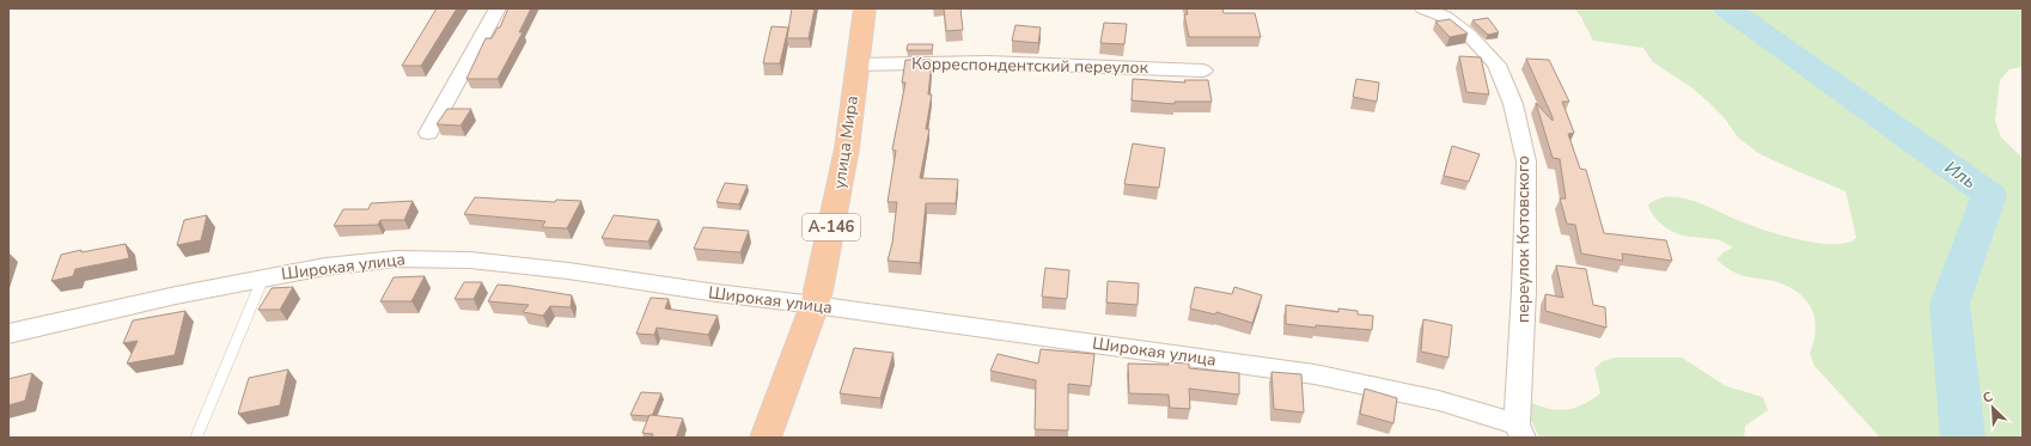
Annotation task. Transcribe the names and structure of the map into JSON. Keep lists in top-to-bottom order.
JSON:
{
  "streets": {
    "highway": ["улица Мира", "А-146"],
    "street": ["Корреспондентский переулок", "переулок Котовского", "Широкая улица"]
  },
  "crossings": [
    ["Корреспондентский переулок", "улица Мира"],
    ["улица Мира", "Широкая улица"],
    ["переулок Котовского", "Широкая улица"]
  ],
  "water": ["Иль"],
  "north": "top left"
}
